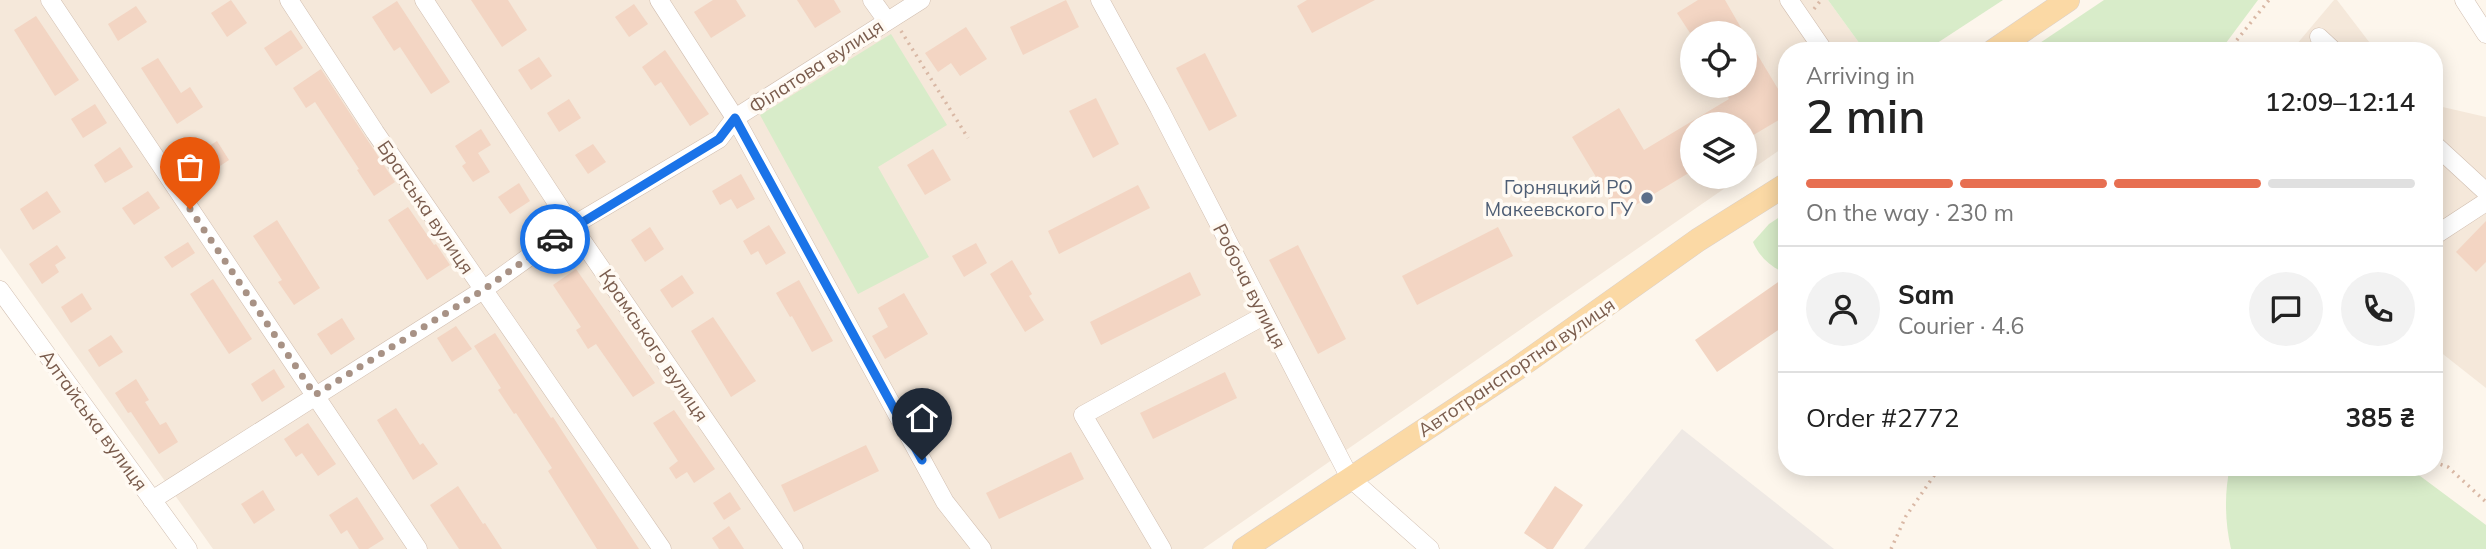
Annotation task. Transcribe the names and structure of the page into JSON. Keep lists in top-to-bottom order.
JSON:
{
  "streets": {
    "main road": ["Автотранспортна вулиця"],
    "street": [
      "Філатова вулиця",
      "Братська вулиця",
      "Робоча вулиця",
      "Крамського вулиця",
      "Алтайська вулиця"
    ]
  },
  "crossings": [
    ["Філатова вулиця", "Братська вулиця"],
    ["Філатова вулиця", "Крамського вулиця"],
    ["Філатова вулиця", "Алтайська вулиця"],
    ["Робоча вулиця", "Автотранспортна вулиця"]
  ],
  "places": ["Горняцкий РО Макеевского ГУ"],
  "page": {
    "heading": ["2 min", "Arriving in", "12:09–12:14"],
    "panel": [
      "Sam",
      "Courier · 4.6",
      "Order #2772",
      "385 ₴"
    ],
    "bar": "On the way · 230 m"
  }
}
